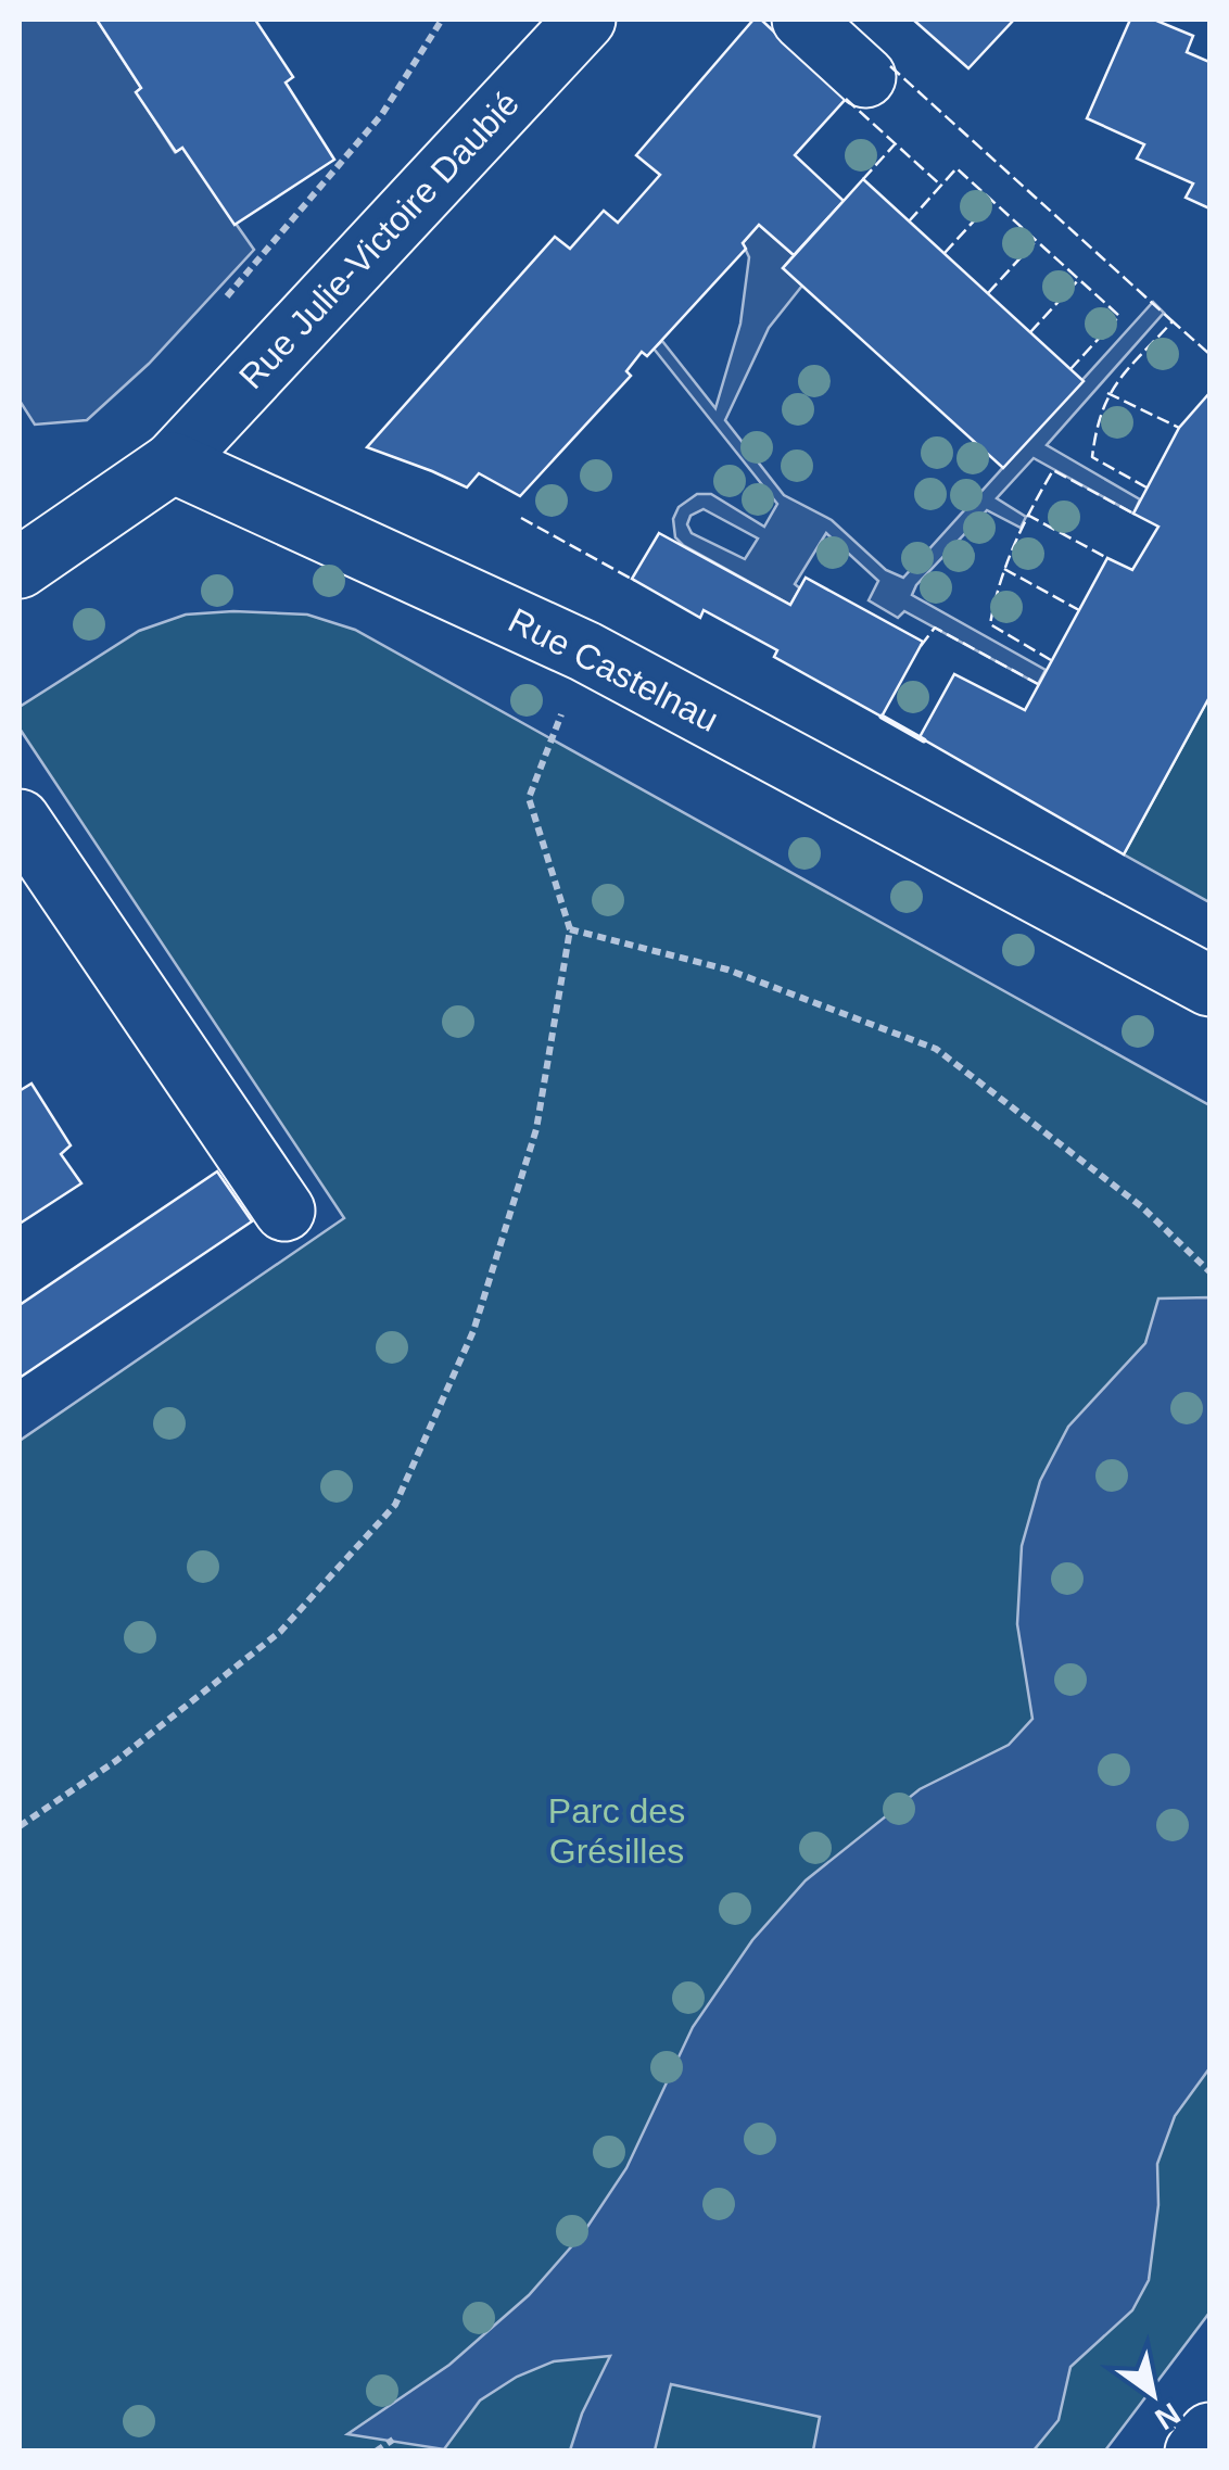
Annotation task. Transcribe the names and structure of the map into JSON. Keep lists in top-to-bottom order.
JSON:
{
  "streets": {
    "street": ["Rue Julie-Victoire Daubié", "Rue Castelnau"]
  },
  "crossings": [
    ["Rue Julie-Victoire Daubié", "Rue Castelnau"]
  ],
  "parks": ["Parc des Grésilles"],
  "north": "bottom right"
}
